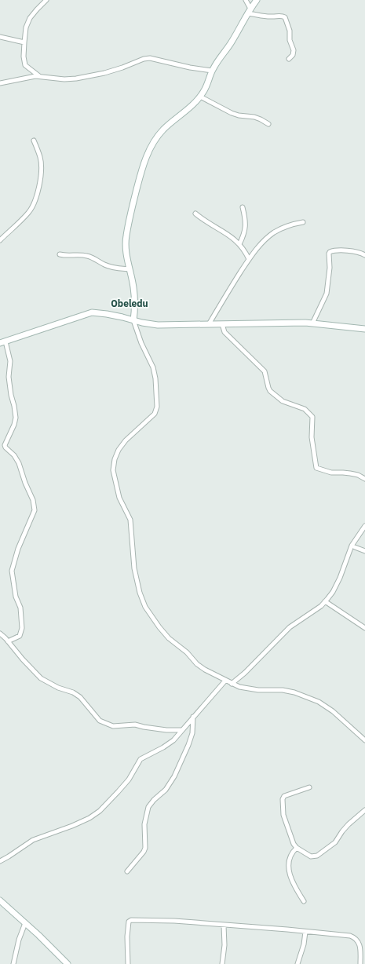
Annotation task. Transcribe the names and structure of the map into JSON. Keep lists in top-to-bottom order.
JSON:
{
  "districts": ["Obeledu"]
}
